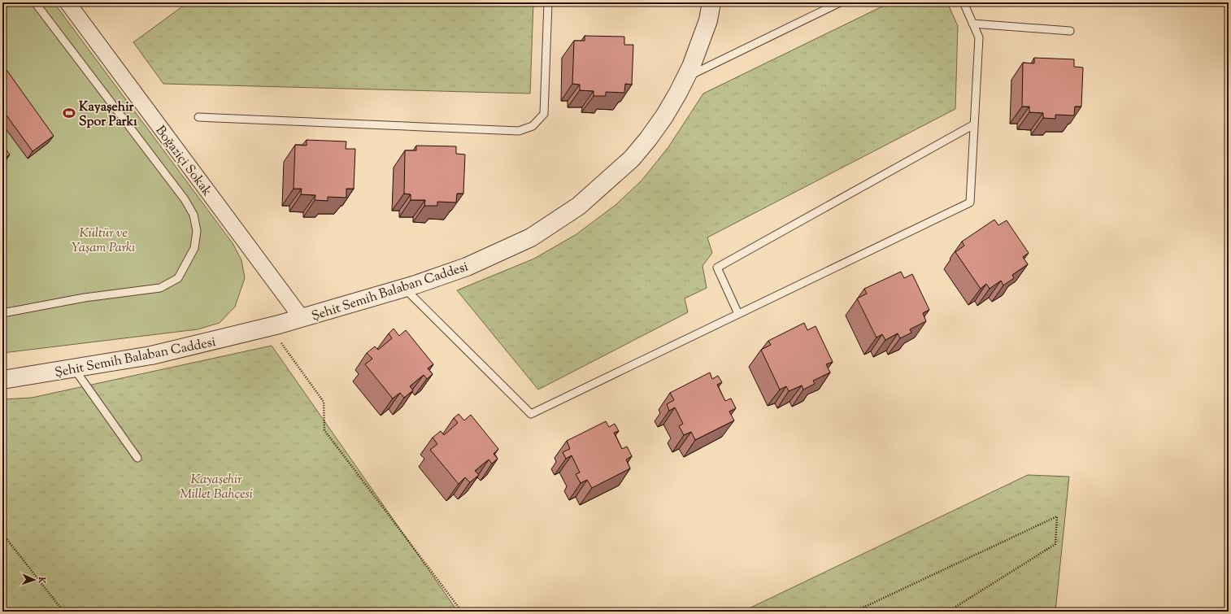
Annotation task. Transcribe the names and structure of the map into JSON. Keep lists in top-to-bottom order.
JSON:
{
  "streets": {
    "street": ["Boğaziçi Sokak", "Şehit Semih Balaban Caddesi"]
  },
  "crossings": [
    ["Boğaziçi Sokak", "Şehit Semih Balaban Caddesi"]
  ],
  "parks": ["Kültür ve Yaşam Parkı", "Kayaşehir Millet Bahçesi"],
  "places": {
    "sports": ["Kayaşehir Spor Parkı"]
  },
  "north": "right"
}
